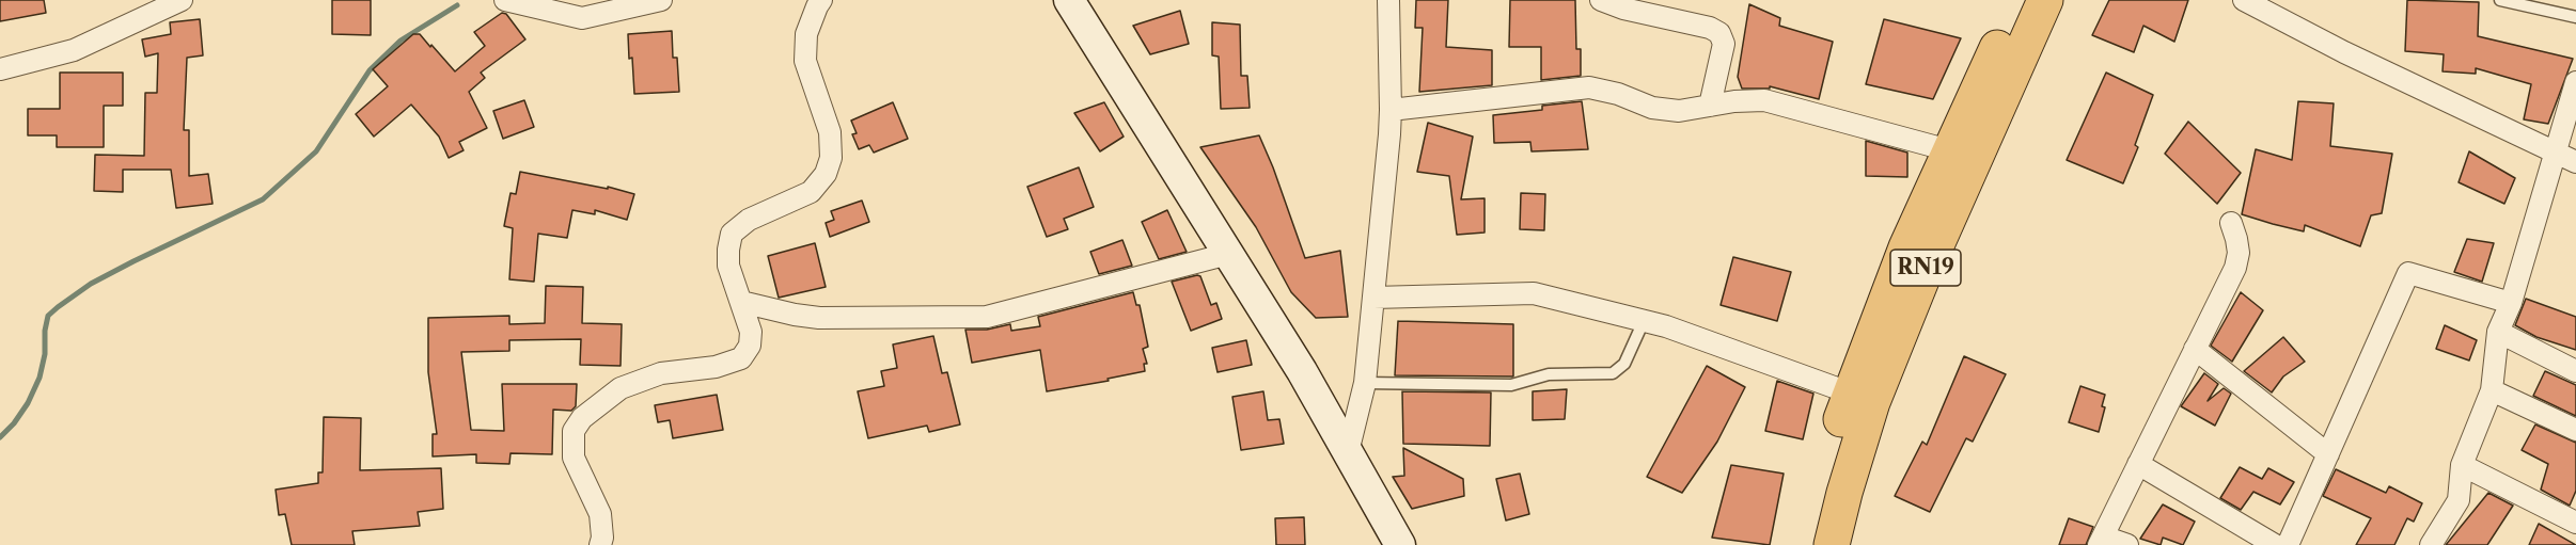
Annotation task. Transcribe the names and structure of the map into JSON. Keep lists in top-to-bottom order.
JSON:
{
  "streets": {
    "highway": ["RN19"]
  }
}
